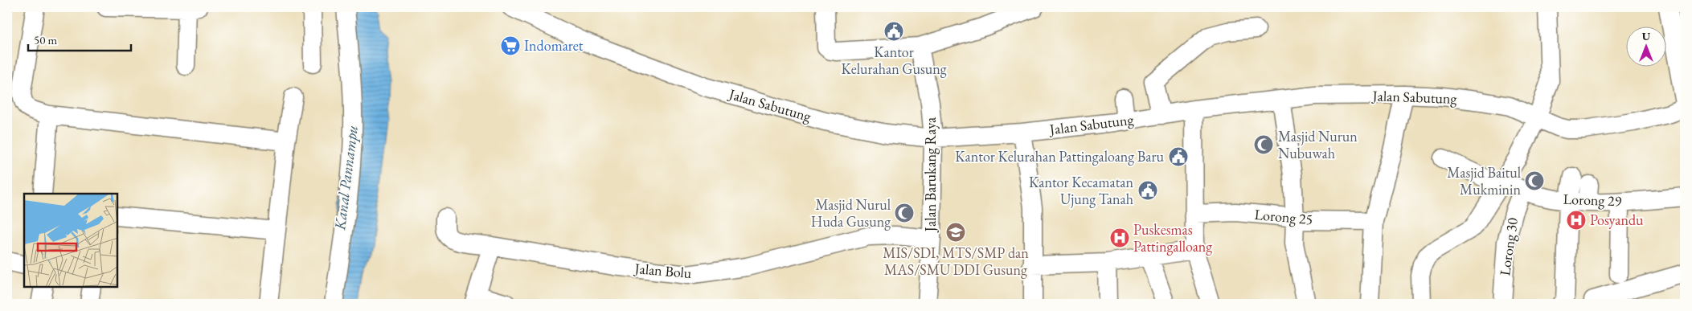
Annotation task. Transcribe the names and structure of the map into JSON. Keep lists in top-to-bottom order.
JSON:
{
  "streets": {
    "street": [
      "Jalan Sabutung",
      "Jalan Barukang Raya",
      "Lorong 29",
      "Lorong 25",
      "Lorong 30",
      "Jalan Bolu"
    ]
  },
  "crossings": [
    ["Jalan Sabutung", "Jalan Barukang Raya"],
    ["Jalan Barukang Raya", "Jalan Bolu"],
    ["Lorong 29", "Lorong 30"]
  ],
  "water": ["Kanal Pannampu"],
  "places": {
    "public building": ["Kantor Kelurahan Gusung", "Kantor Kelurahan Pattingaloang Baru", "Kantor Kecamatan Ujung Tanah"],
    "supermarket": ["Indomaret"],
    "mosque": ["Masjid Nurun Nubuwah", "Masjid Baitul Mukminin", "Masjid Nurul Huda Gusung"],
    "hospital": ["Posyandu", "Puskesmas Pattingalloang"],
    "school or university": ["MIS/SDI, MTS/SMP dan MAS/SMU DDI Gusung"]
  },
  "scale_bar": "50 m",
  "north": "top"
}
